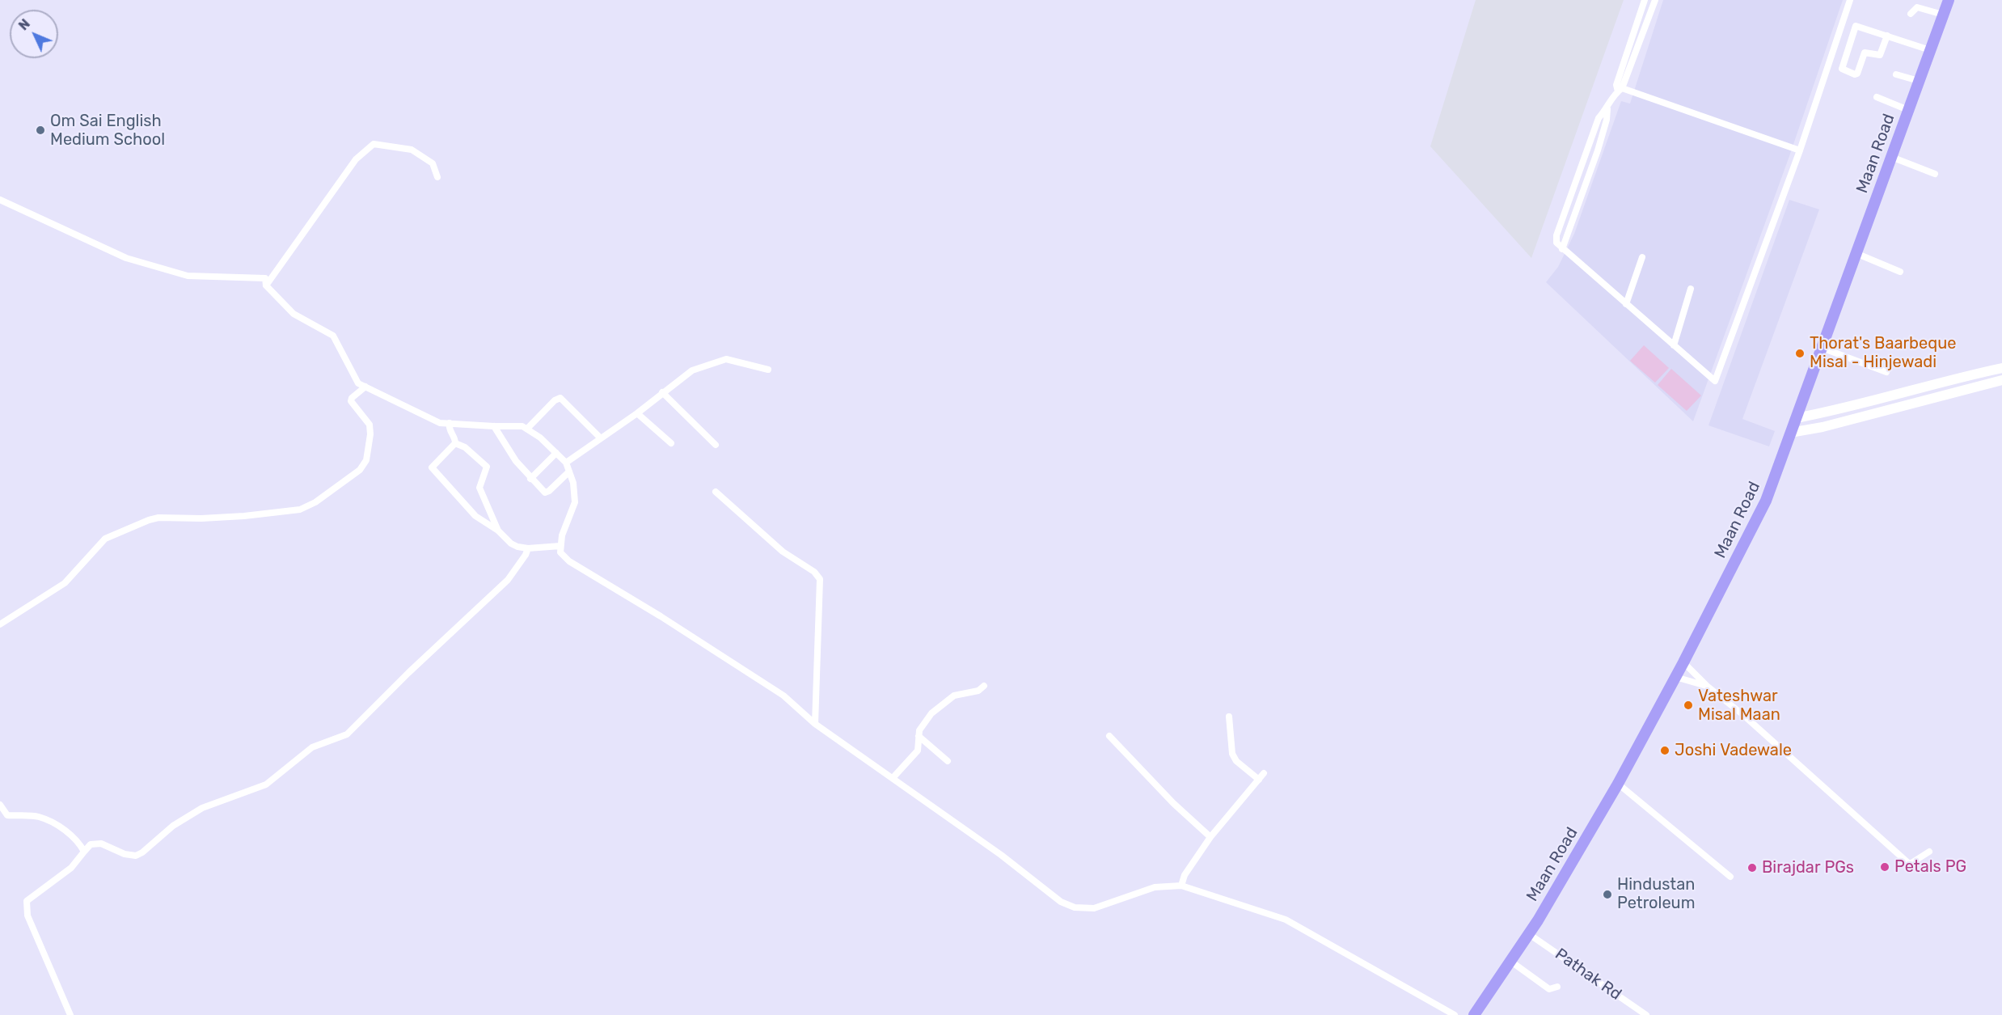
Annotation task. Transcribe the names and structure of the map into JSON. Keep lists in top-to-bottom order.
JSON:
{
  "streets": {
    "main road": ["Maan Road"],
    "street": ["Pathak Rd"]
  },
  "crossings": [
    ["Maan Road", "Pathak Rd"]
  ],
  "places": [
    "Om Sai English Medium School",
    "Thorat's Baarbeque Misal - Hinjewadi",
    "Vateshwar Misal Maan",
    "Joshi Vadewale",
    "Petals PG",
    "Birajdar PGs",
    "Hindustan Petroleum"
  ],
  "north": "top left"
}
